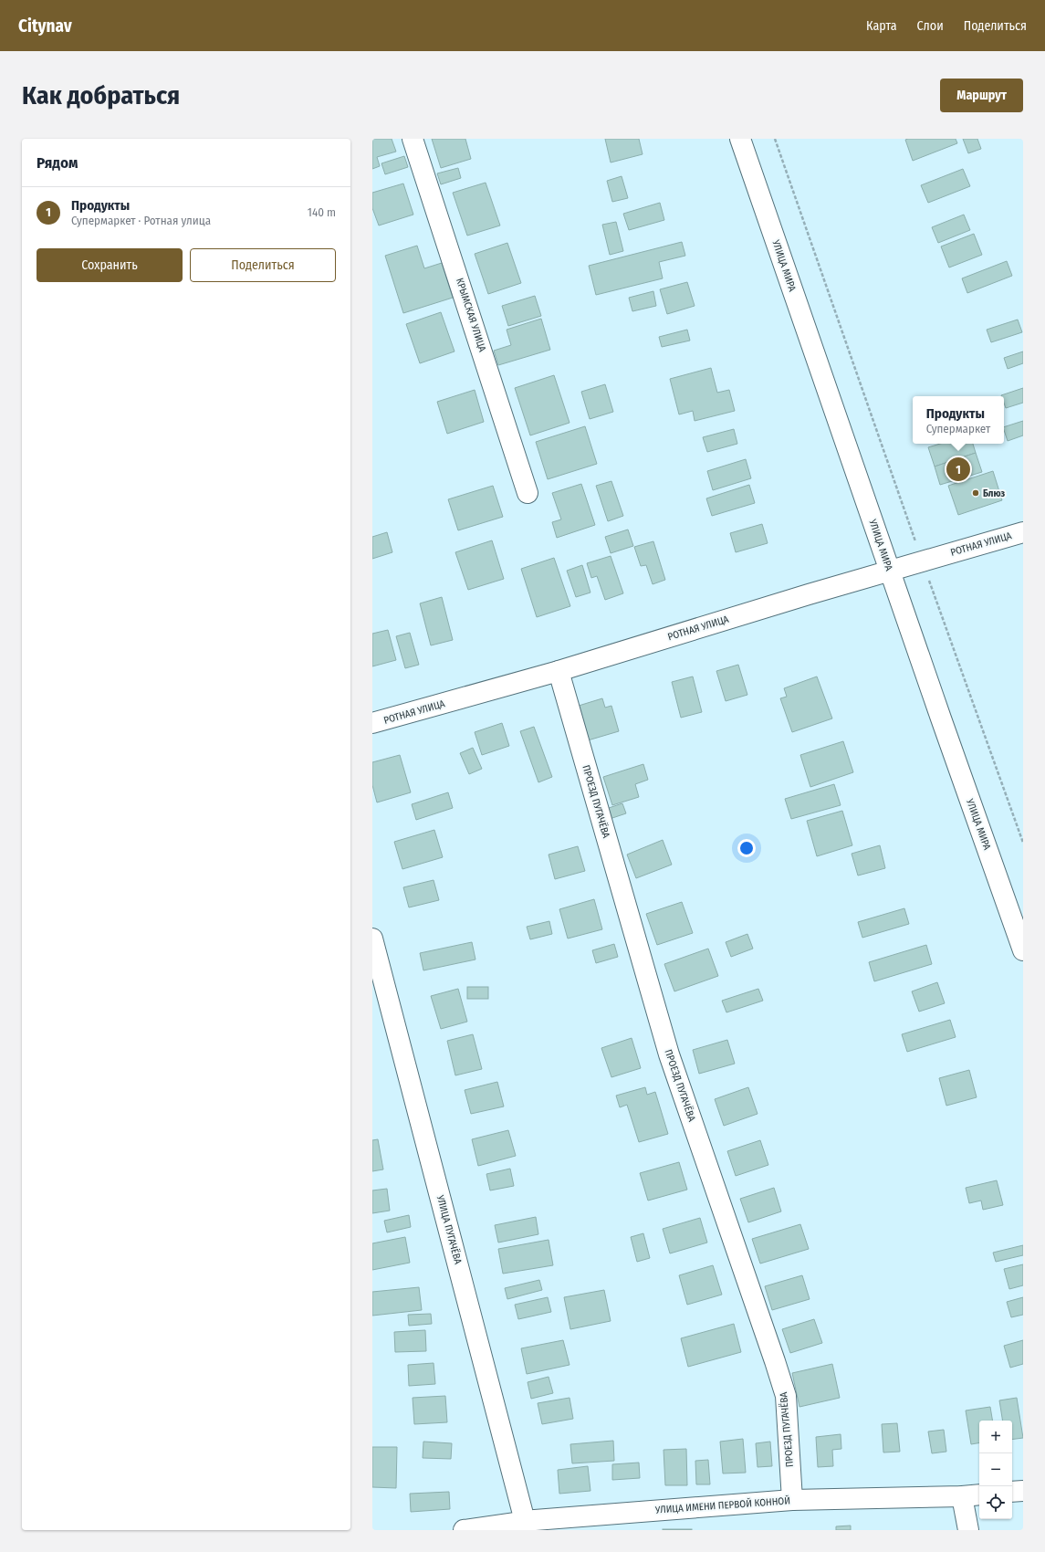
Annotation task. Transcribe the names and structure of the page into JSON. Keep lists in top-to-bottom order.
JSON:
{
  "streets": {
    "street": [
      "УЛИЦА МИРА",
      "КРЫМСКАЯ УЛИЦА",
      "РОТНАЯ УЛИЦА",
      "ПРОЕЗД ПУГАЧЁВА",
      "УЛИЦА ПУГАЧЁВА",
      "УЛИЦА ИМЕНИ ПЕРВОЙ КОННОЙ"
    ]
  },
  "crossings": [
    ["УЛИЦА МИРА", "РОТНАЯ УЛИЦА"],
    ["РОТНАЯ УЛИЦА", "ПРОЕЗД ПУГАЧЁВА"],
    ["ПРОЕЗД ПУГАЧЁВА", "УЛИЦА ИМЕНИ ПЕРВОЙ КОННОЙ"],
    ["УЛИЦА ПУГАЧЁВА", "УЛИЦА ИМЕНИ ПЕРВОЙ КОННОЙ"]
  ],
  "places": ["Блюз"],
  "page": {
    "header": "Citynav",
    "nav": ["Карта", "Слои", "Поделиться"],
    "buttons": [
      "Маршрут",
      ["Сохранить", "Поделиться"]
    ],
    "title": "Как добраться",
    "heading": "Рядом",
    "list": [
      {
        "mark": "1",
        "name": "Продукты",
        "note": "Супермаркет · Ротная улица",
        "value": "140 m"
      }
    ],
    "popup": ["Продукты", "Супермаркет"],
    "pins": "1",
    "map_buttons": ["+", "−"]
  }
}
